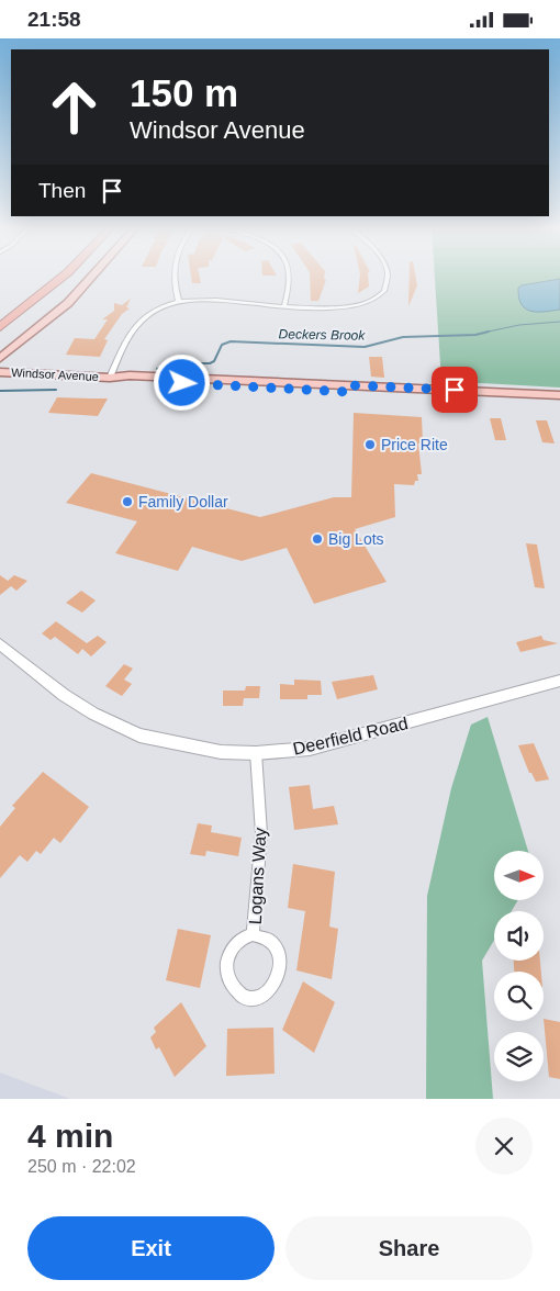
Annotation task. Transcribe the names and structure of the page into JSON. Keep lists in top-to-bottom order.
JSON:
{
  "streets": {
    "main road": ["Windsor Avenue"],
    "street": ["Deerfield Road", "Logans Way"]
  },
  "crossings": [
    ["Deerfield Road", "Logans Way"]
  ],
  "water": ["Deckers Brook"],
  "places": ["Price Rite", "Family Dollar", "Big Lots"],
  "north": "right",
  "page": {
    "status": "21:58",
    "turn": ["150 m", "Windsor Avenue"],
    "then": "Then",
    "heading": ["4 min", "250 m · 22:02"],
    "buttons": ["Exit", "Share"]
  }
}
